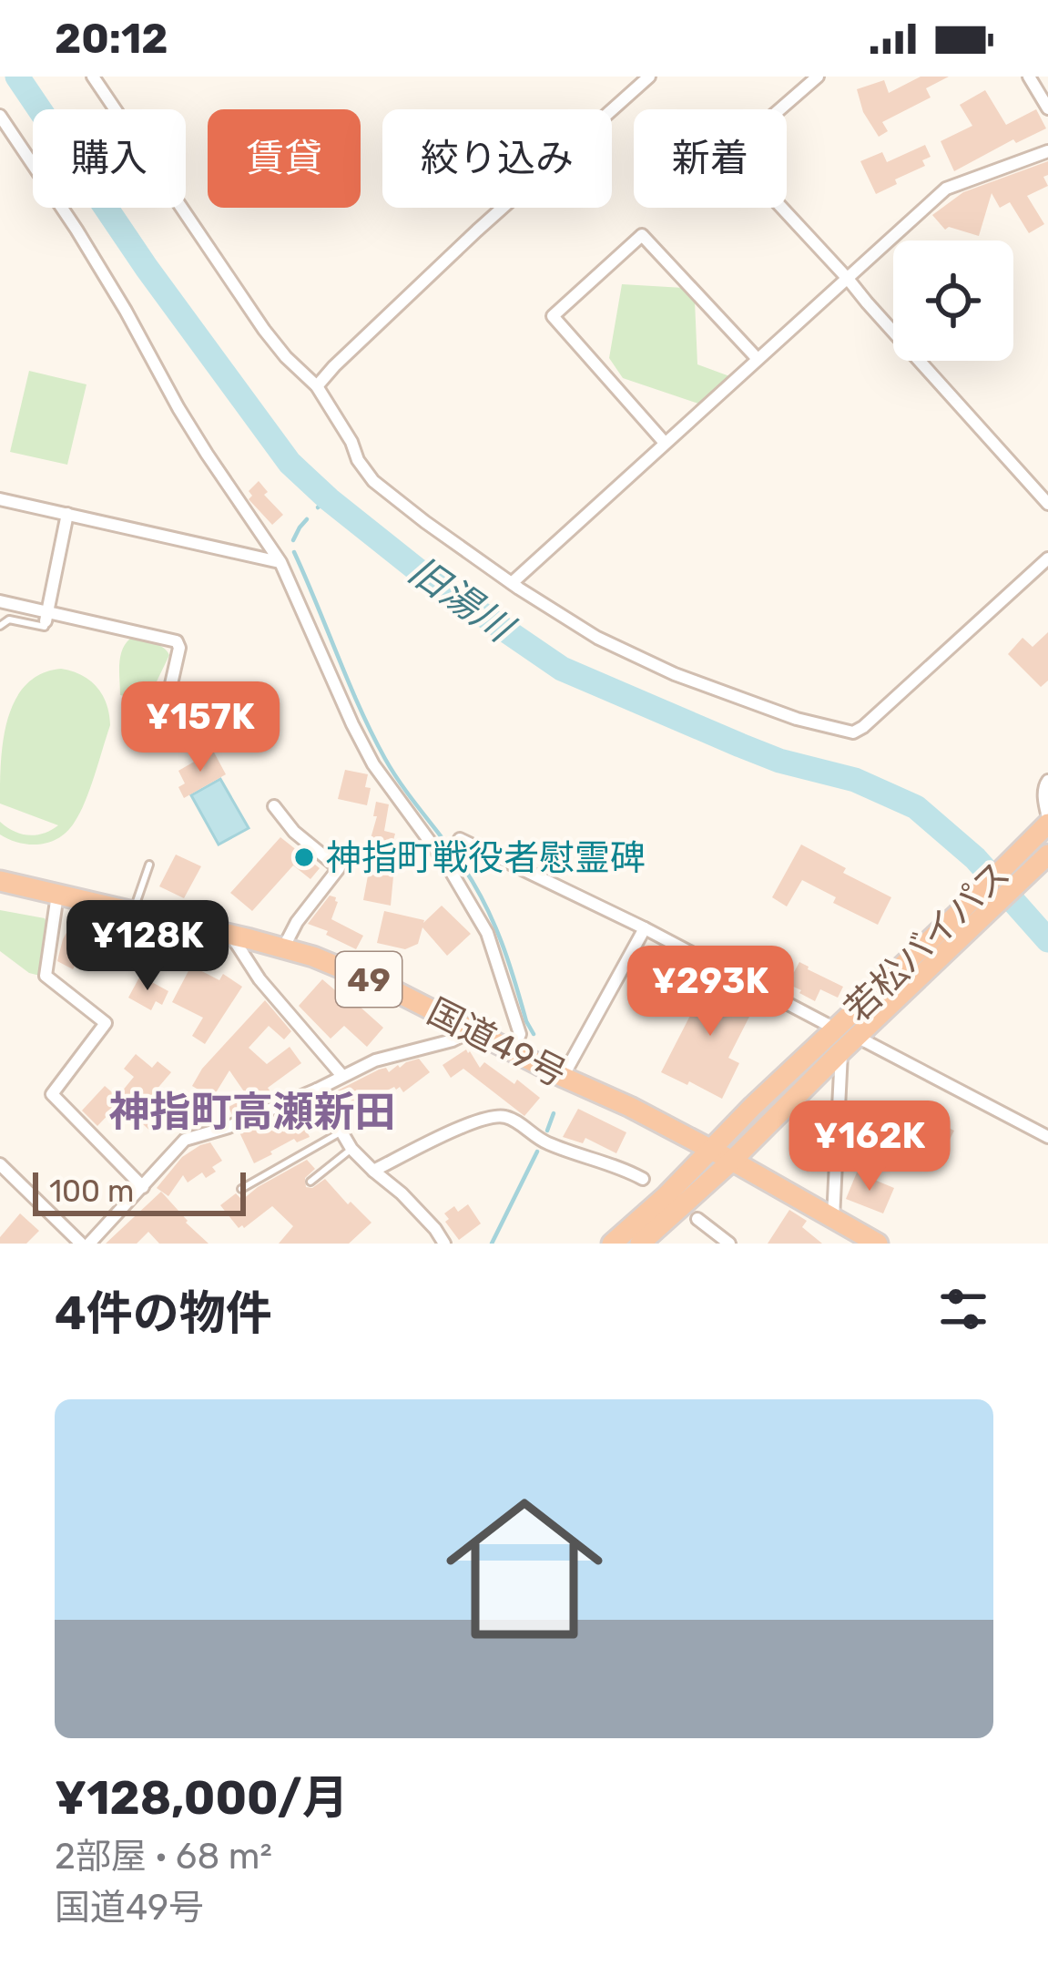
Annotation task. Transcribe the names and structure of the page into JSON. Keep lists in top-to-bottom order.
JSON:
{
  "streets": {
    "highway": ["若松バイパス", "49", "国道49号"]
  },
  "crossings": [
    ["若松バイパス", "国道49号"]
  ],
  "districts": ["神指町高瀬新田"],
  "water": ["旧湯川"],
  "places": ["神指町戦役者慰霊碑"],
  "scale_bar": "100 m",
  "page": {
    "status": "20:12",
    "chip": [
      "購入",
      "賃貸",
      "絞り込み",
      "新着"
    ],
    "price": [
      "¥157K",
      "¥128K",
      "¥293K",
      "¥162K"
    ],
    "scale": "100 m",
    "heading": "4件の物件",
    "list": [
      {
        "name": "¥128,000/月",
        "note": "2部屋 · 68 m² · 国道49号"
      }
    ]
  }
}
